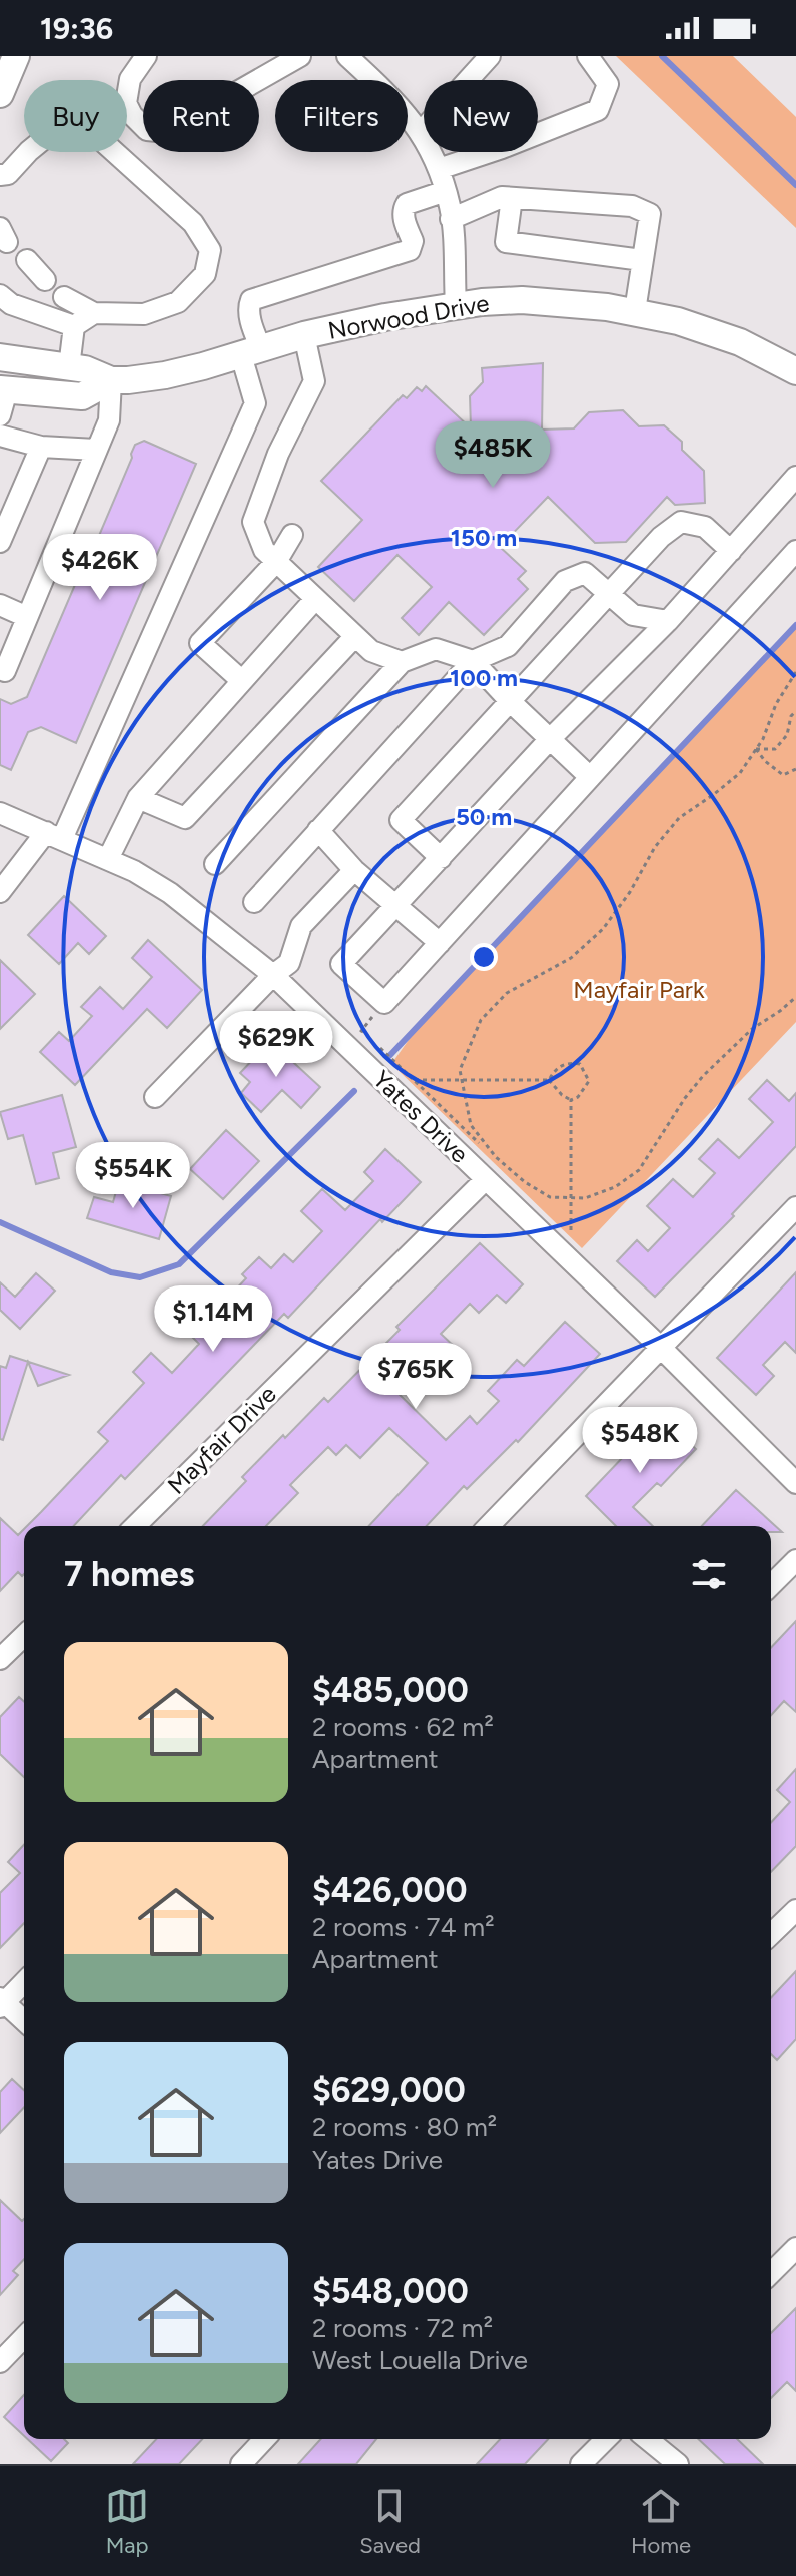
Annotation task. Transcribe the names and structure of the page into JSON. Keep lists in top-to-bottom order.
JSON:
{
  "streets": {
    "main road": ["Norwood Drive"],
    "street": ["Yates Drive", "Mayfair Drive"]
  },
  "crossings": [
    ["Yates Drive", "Mayfair Drive"]
  ],
  "parks": ["Mayfair Park"],
  "page": {
    "status": "19:36",
    "chip": [
      "Buy",
      "Rent",
      "Filters",
      "New"
    ],
    "price": [
      "$485K",
      "$426K",
      "$629K",
      "$554K",
      "$1.14M",
      "$765K",
      "$548K"
    ],
    "heading": "7 homes",
    "list": [
      {
        "name": "$485,000",
        "note": "2 rooms · 62 m² · Apartment"
      },
      {
        "name": "$426,000",
        "note": "2 rooms · 74 m² · Apartment"
      },
      {
        "name": "$629,000",
        "note": "2 rooms · 80 m² · Yates Drive"
      },
      {
        "name": "$548,000",
        "note": "2 rooms · 72 m² · West Louella Drive"
      }
    ],
    "tabs": ["Map", "Saved", "Home"]
  },
  "rings": ["150 m", "100 m", "50 m"]
}
